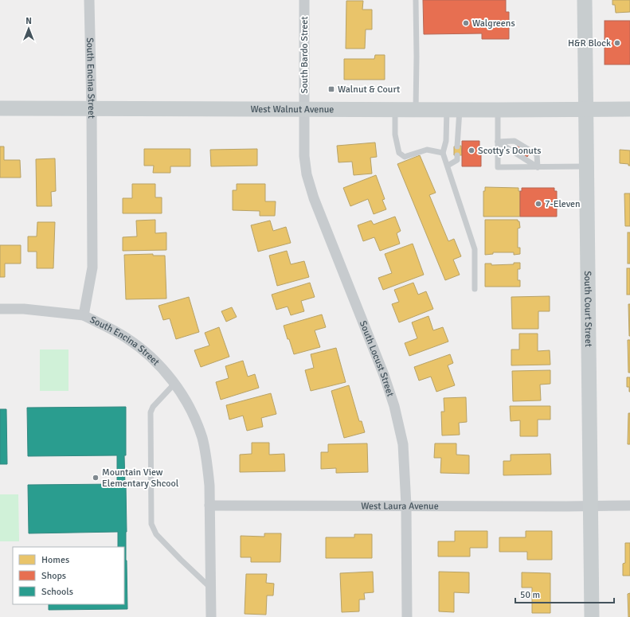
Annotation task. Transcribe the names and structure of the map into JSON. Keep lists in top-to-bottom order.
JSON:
{
  "streets": {
    "main road": ["West Walnut Avenue", "South Court Street"],
    "street": [
      "South Bardo Street",
      "South Encina Street",
      "South Locust Street",
      "West Laura Avenue"
    ]
  },
  "crossings": [
    ["South Bardo Street", "West Walnut Avenue"],
    ["South Bardo Street", "South Locust Street"],
    ["South Encina Street", "West Walnut Avenue"],
    ["South Encina Street", "West Laura Avenue"],
    ["West Walnut Avenue", "South Court Street"],
    ["West Walnut Avenue", "South Locust Street"],
    ["South Court Street", "West Laura Avenue"],
    ["South Locust Street", "West Laura Avenue"]
  ],
  "places": {
    "other": [
      "Walgreens",
      "H&R Block",
      "Scotty's Donuts",
      "7-Eleven",
      "Mountain View Elementary Shcool"
    ],
    "transit": ["Walnut & Court"]
  },
  "legend": ["Homes", "Shops", "Schools"],
  "scale_bar": "50 m",
  "north": "top"
}
